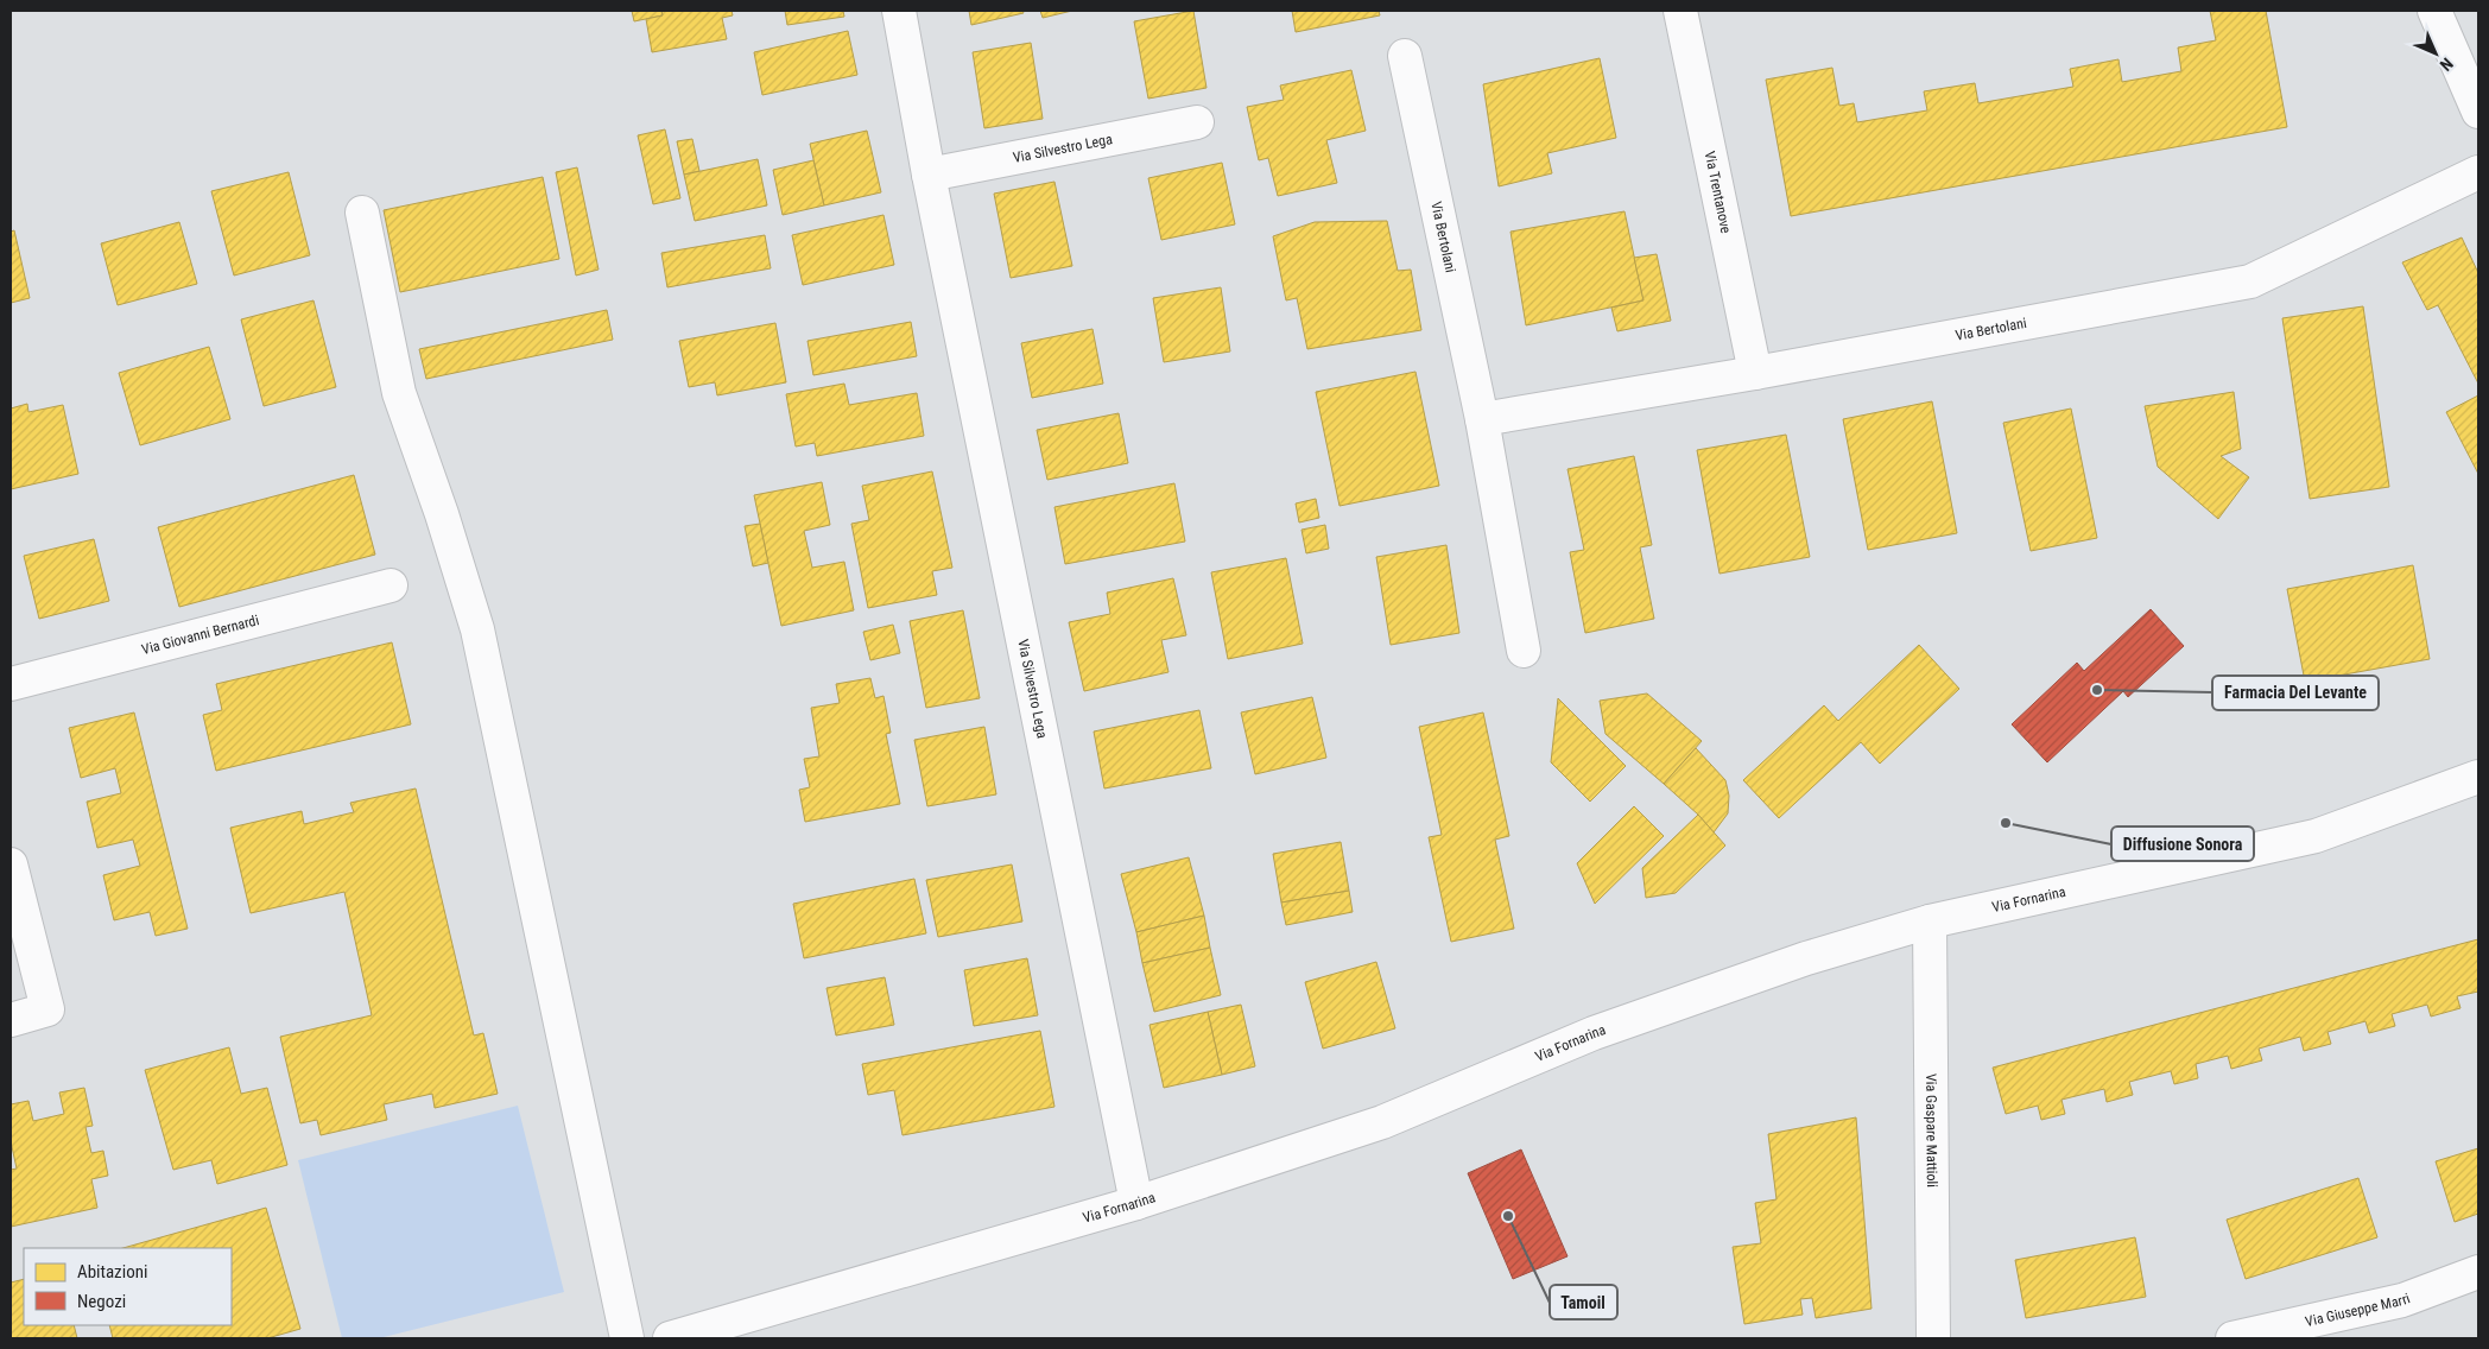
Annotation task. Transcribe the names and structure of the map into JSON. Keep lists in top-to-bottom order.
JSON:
{
  "streets": {
    "street": [
      "Via Silvestro Lega",
      "Via Trentanove",
      "Via Bertolani",
      "Via Giovanni Bernardi",
      "Via Fornarina",
      "Via Gaspare Mattioli",
      "Via Giuseppe Marri"
    ]
  },
  "crossings": [
    ["Via Silvestro Lega", "Via Fornarina"],
    ["Via Trentanove", "Via Bertolani"],
    ["Via Fornarina", "Via Gaspare Mattioli"]
  ],
  "places": ["Farmacia Del Levante", "Diffusione Sonora", "Tamoil"],
  "legend": ["Abitazioni", "Negozi"],
  "north": "bottom right"
}
